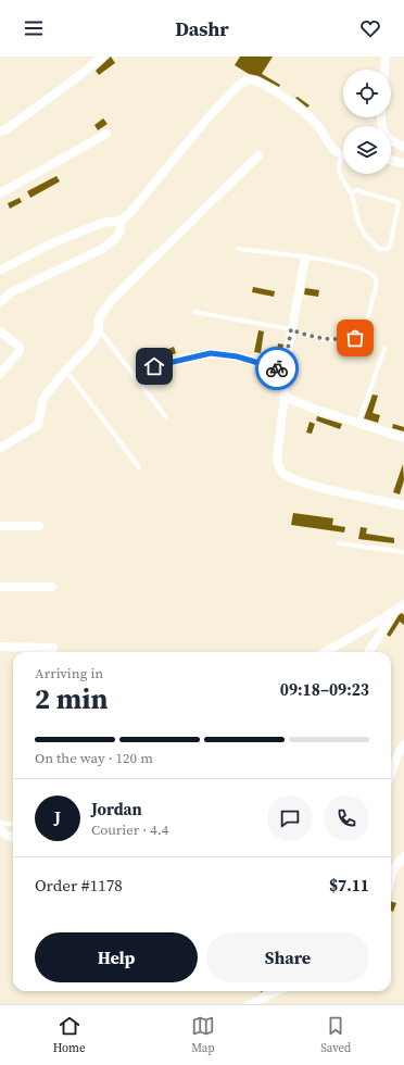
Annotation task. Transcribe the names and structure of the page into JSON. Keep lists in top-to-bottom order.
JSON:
{
  "page": {
    "header": "Dashr",
    "heading": ["2 min", "Arriving in", "09:18–09:23"],
    "panel": [
      "Jordan",
      "Courier · 4.4",
      "Order #1178",
      "$7.11"
    ],
    "bar": "On the way · 120 m",
    "round": "J",
    "buttons": ["Help", "Share"],
    "tabs": ["Home", "Map", "Saved"]
  }
}
